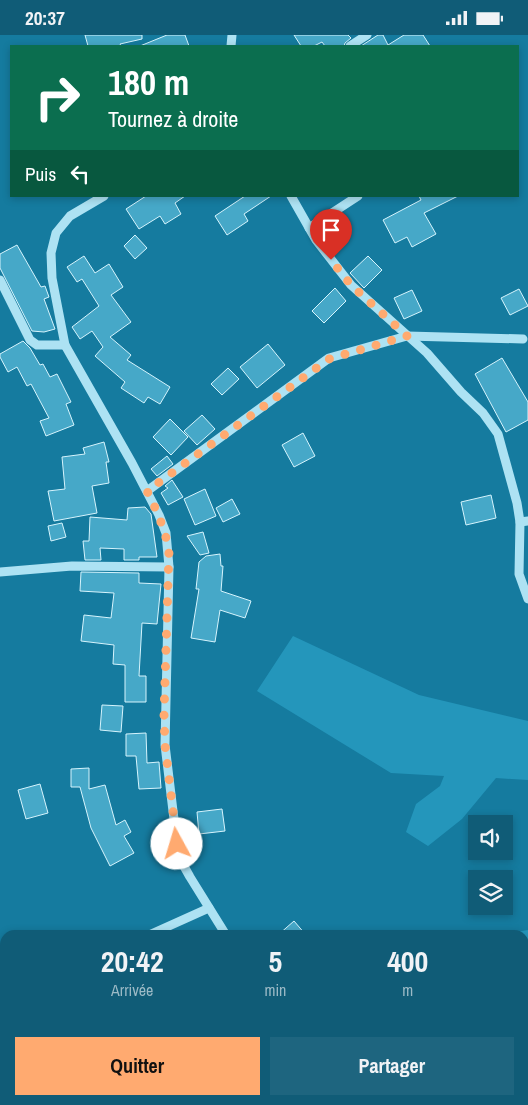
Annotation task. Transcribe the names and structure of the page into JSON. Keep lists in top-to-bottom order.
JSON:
{
  "page": {
    "status": "20:37",
    "turn": ["180 m", "Tournez à droite"],
    "then": "Puis",
    "eta": [
      "20:42",
      "Arrivée",
      "5",
      "min",
      "400",
      "m"
    ],
    "buttons": ["Quitter", "Partager"]
  }
}
